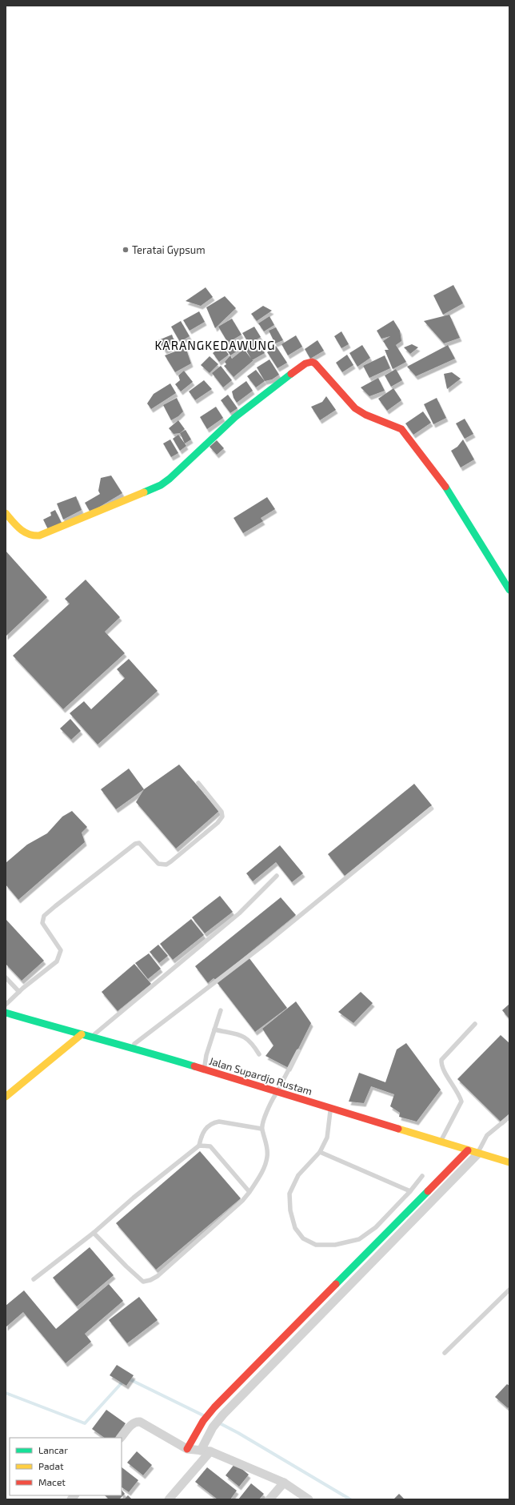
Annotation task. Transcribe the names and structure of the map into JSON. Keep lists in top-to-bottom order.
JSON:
{
  "streets": {
    "main road": ["Jalan Supardjo Rustam"]
  },
  "districts": ["KARANGKEDAWUNG"],
  "places": ["Teratai Gypsum"],
  "legend": ["Lancar", "Padat", "Macet"]
}
